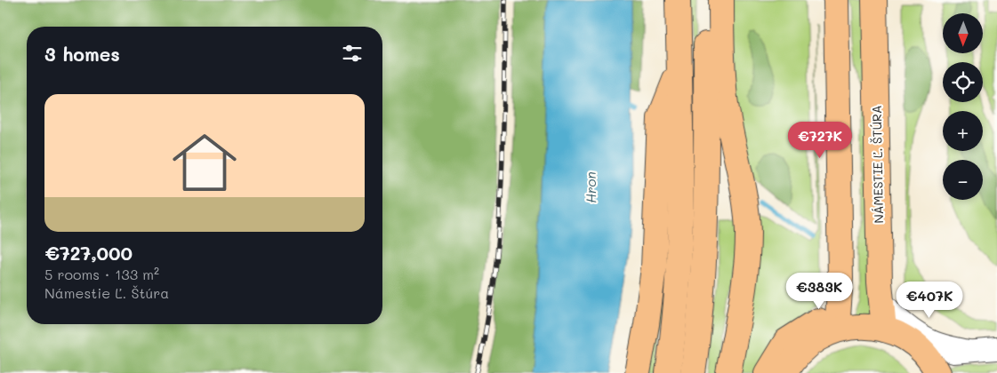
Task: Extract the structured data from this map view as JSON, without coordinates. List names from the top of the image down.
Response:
{
  "streets": {
    "main road": ["NÁMESTIE Ľ. ŠTÚRA"]
  },
  "water": ["Hron"],
  "north": "bottom",
  "page": {
    "map_buttons": ["+", "−"],
    "heading": "3 homes",
    "list": [
      {
        "name": "€727,000",
        "note": "5 rooms · 133 m² · Námestie Ľ. Štúra"
      }
    ],
    "price": ["€727K", "€383K", "€407K"]
  }
}
